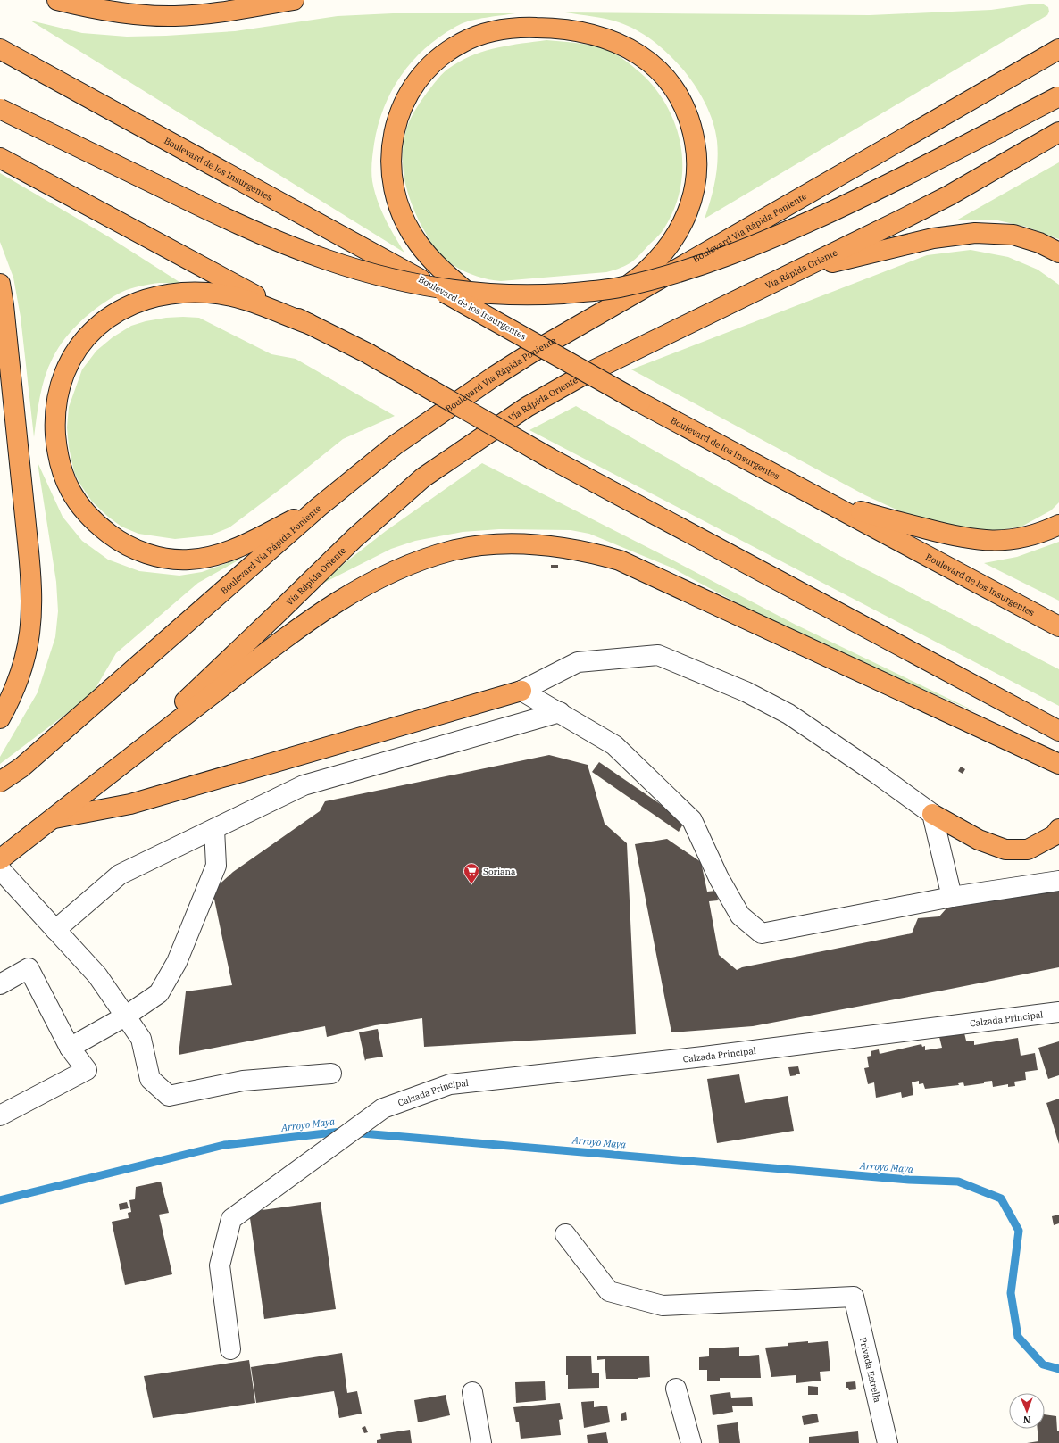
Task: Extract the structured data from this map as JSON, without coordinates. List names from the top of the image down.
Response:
{
  "streets": {
    "highway": ["Boulevard de los Insurgentes", "Boulevard Vía Rápida Poniente", "Vía Rápida Oriente"],
    "street": ["Calzada Principal", "Privada Estrella"]
  },
  "water": ["Arroyo Maya"],
  "places": {
    "supermarket": ["Soriana"]
  },
  "north": "bottom"
}
